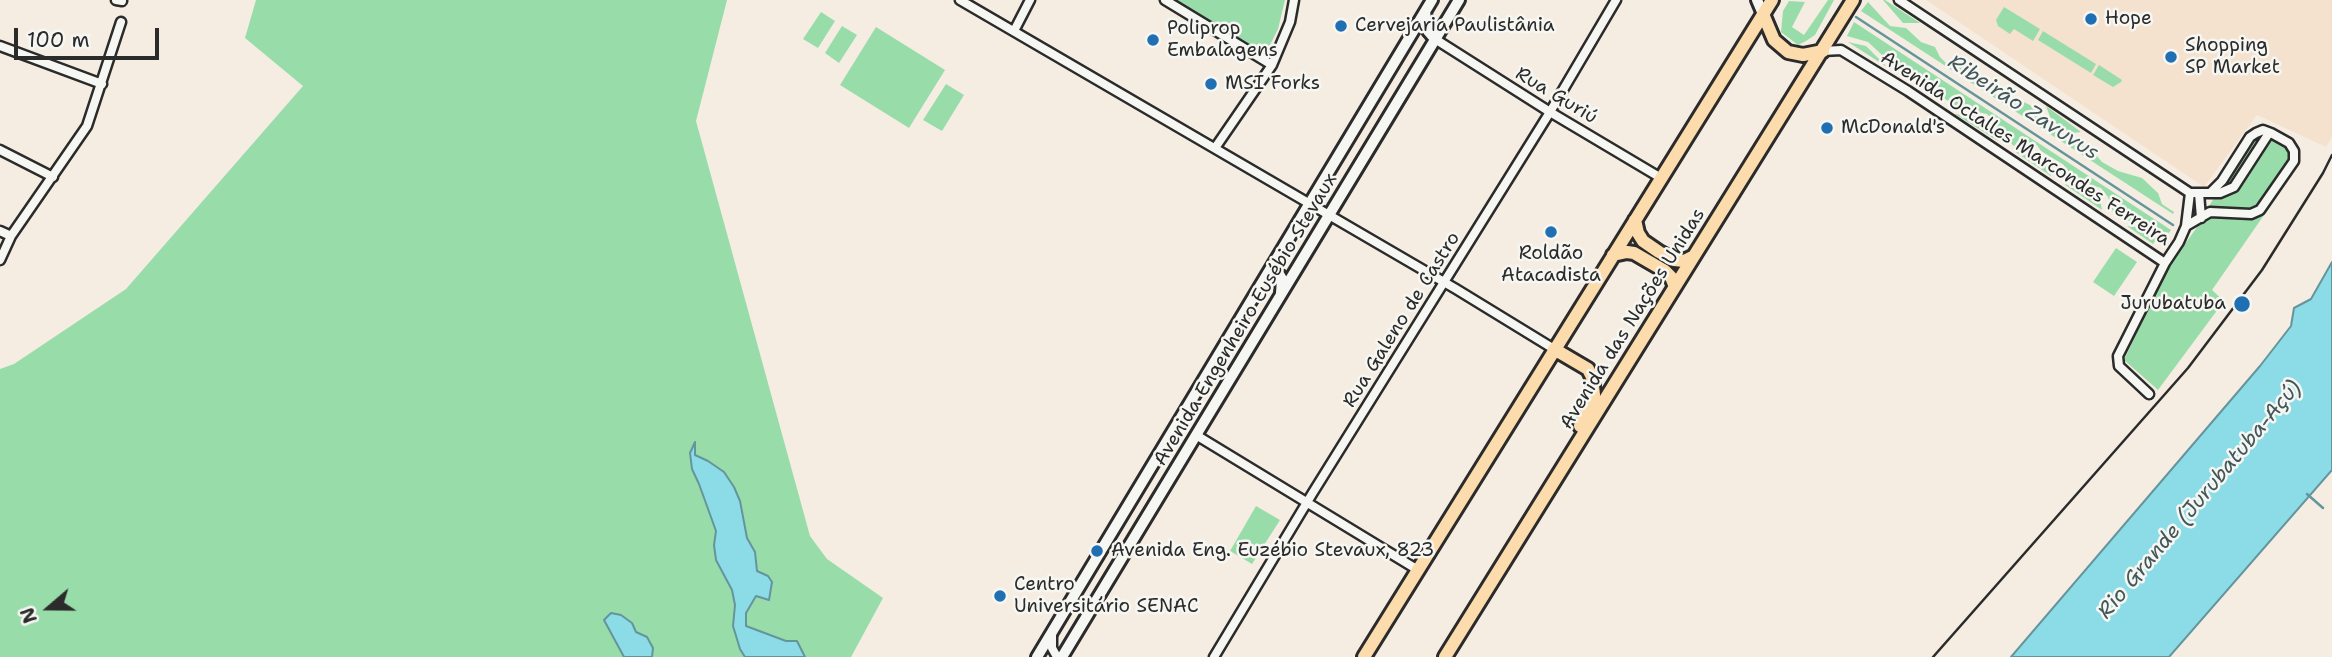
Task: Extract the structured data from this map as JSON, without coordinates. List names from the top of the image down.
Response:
{
  "streets": {
    "highway": ["Avenida das Nações Unidas"],
    "main road": ["Avenida Engenheiro Eusébio Stevaux"],
    "street": ["Rua Guriú", "Avenida Octalles Marcondes Ferreira", "Rua Galeno de Castro"]
  },
  "crossings": [
    ["Rua Guriú", "Avenida Engenheiro Eusébio Stevaux"],
    ["Rua Guriú", "Rua Galeno de Castro"],
    ["Avenida Octalles Marcondes Ferreira", "Avenida das Nações Unidas"]
  ],
  "water": ["Ribeirão Zavuvus", "Rio Grande (Jurubatuba-Açú)"],
  "places": [
    "Hope",
    "Cervejaria Paulistânia",
    "Poliprop Embalagens",
    "Shopping SP Market",
    "MSI Forks",
    "McDonald's",
    "Roldão Atacadista",
    "Jurubatuba",
    "Avenida Eng. Euzébio Stevaux, 823",
    "Centro Universitário SENAC"
  ],
  "scale_bar": "100 m",
  "north": "left"
}
